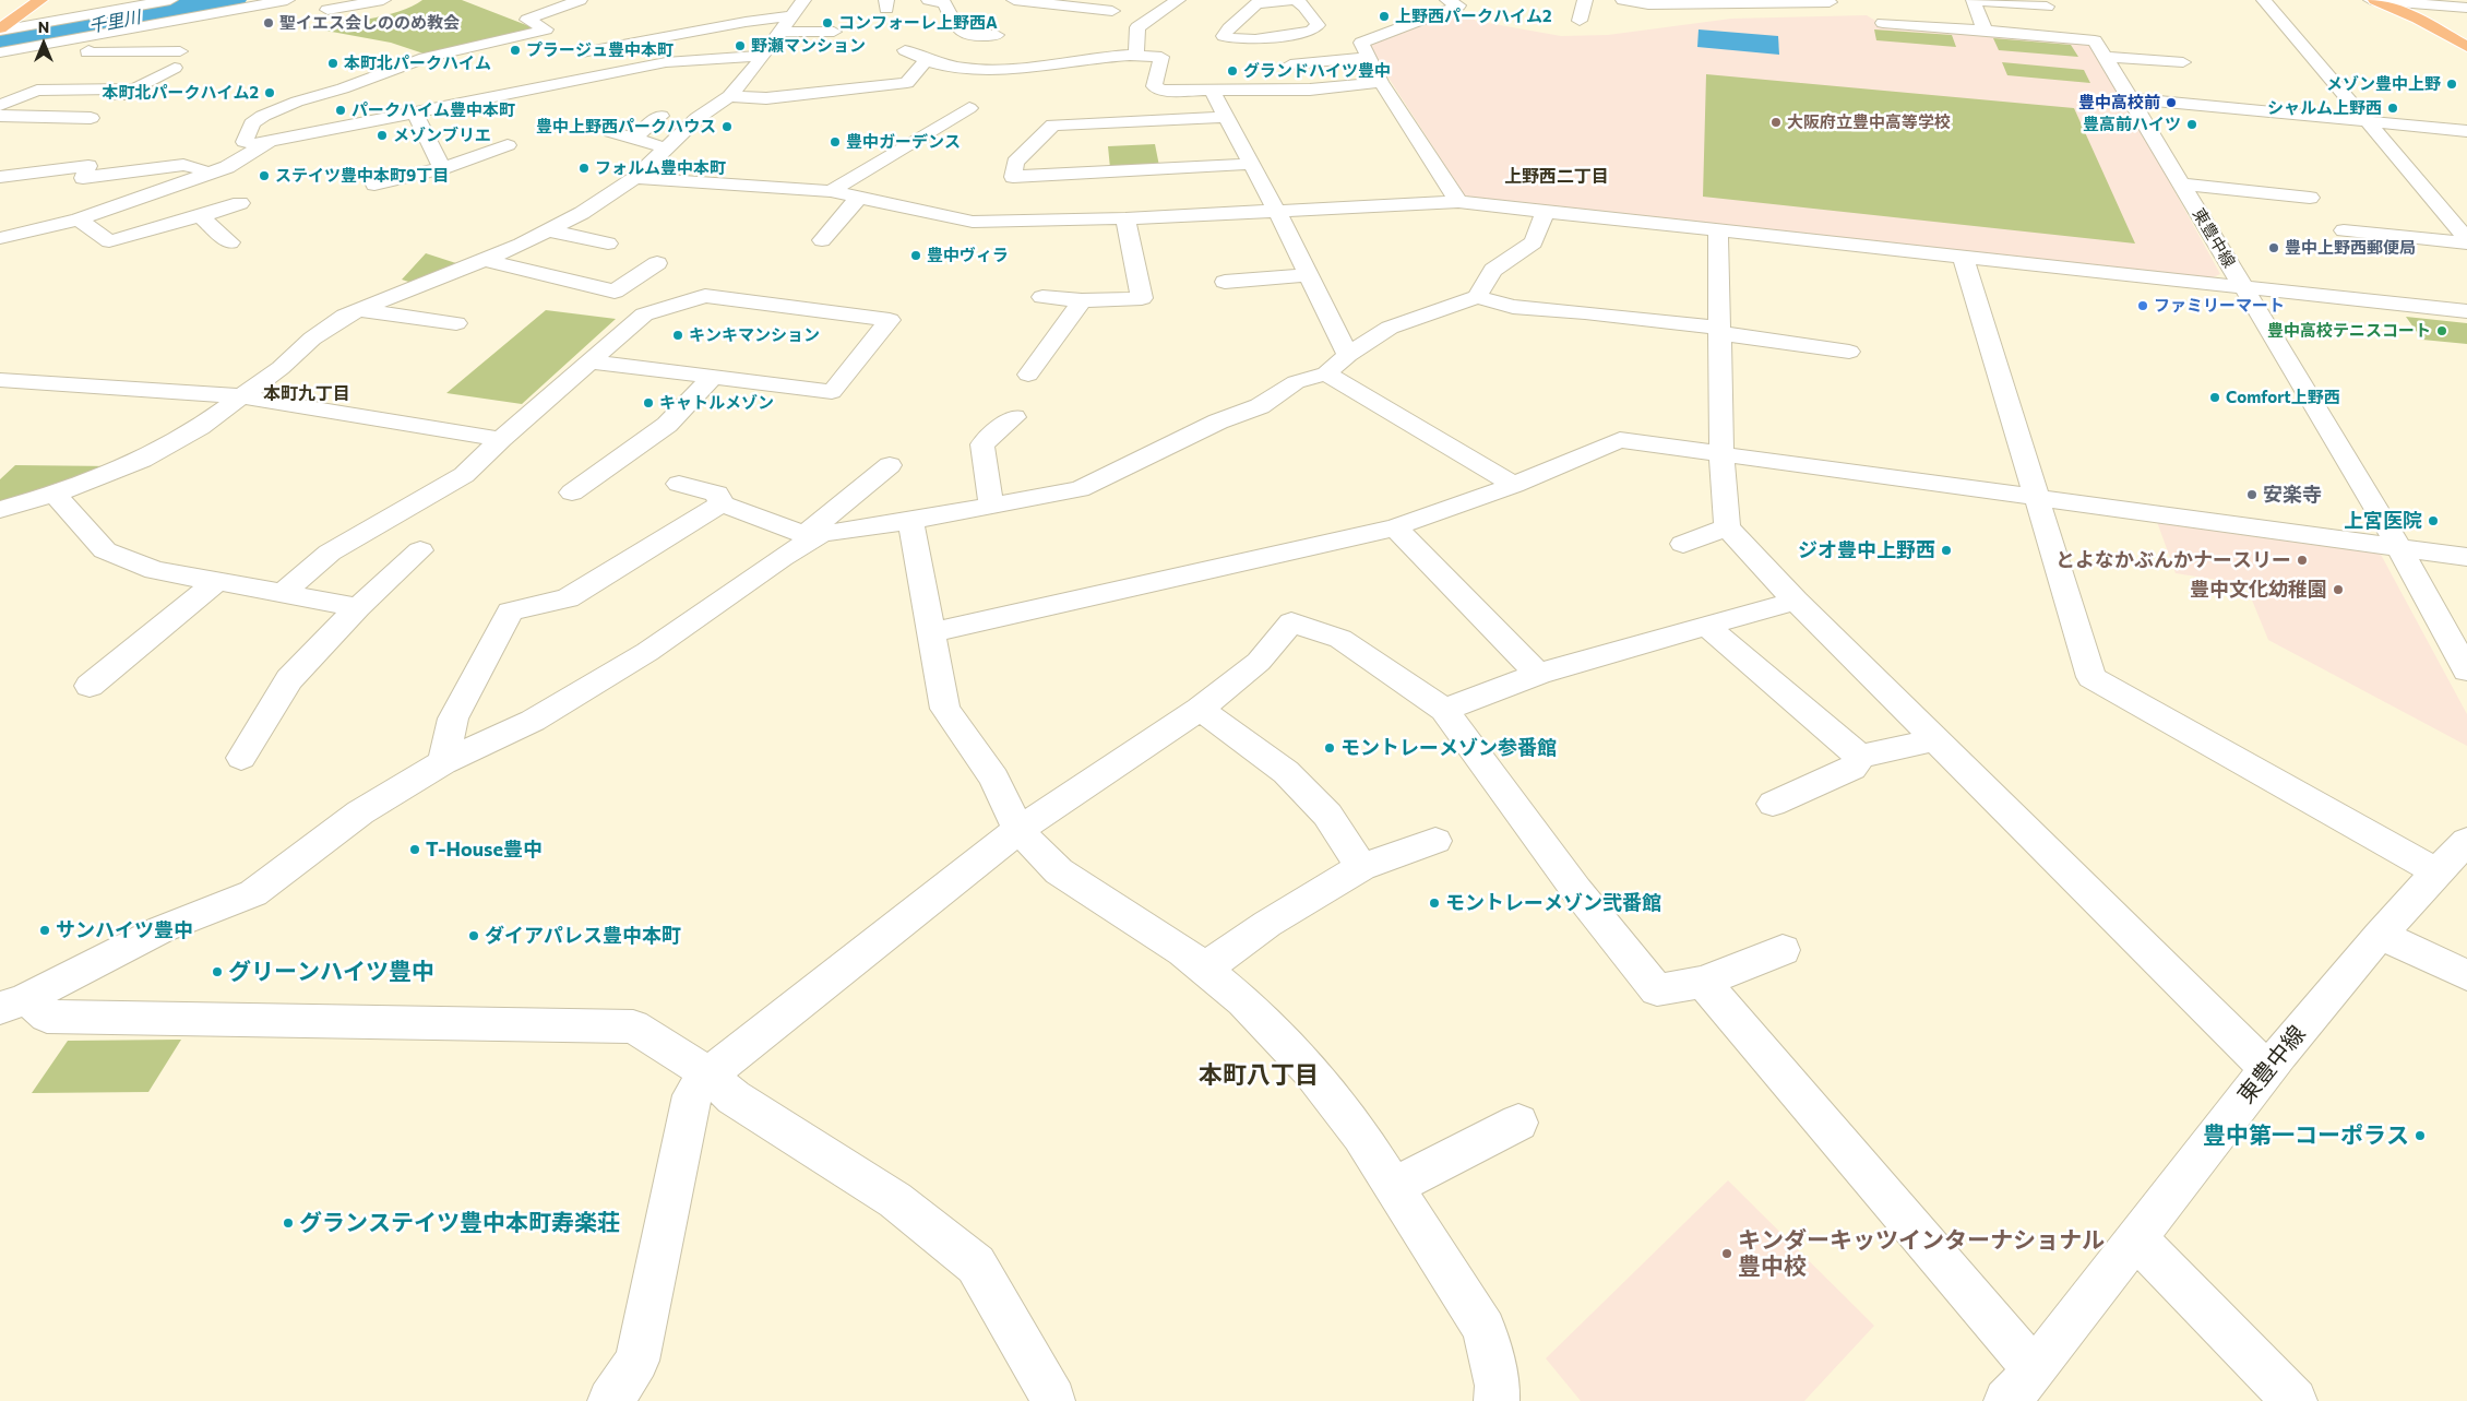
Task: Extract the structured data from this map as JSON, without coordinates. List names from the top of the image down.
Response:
{
  "streets": {
    "street": ["東豊中線"]
  },
  "districts": ["上野西二丁目", "本町九丁目", "本町八丁目"],
  "water": ["千里川"],
  "places": [
    "上野西パークハイム2",
    "聖イエス会しののめ教会",
    "コンフォーレ上野西A",
    "野瀬マンション",
    "プラージュ豊中本町",
    "本町北パークハイム",
    "グランドハイツ豊中",
    "メゾン豊中上野",
    "本町北パークハイム2",
    "豊中高校前",
    "シャルム上野西",
    "パークハイム豊中本町",
    "大阪府立豊中高等学校",
    "豊高前ハイツ",
    "豊中上野西パークハウス",
    "メゾンブリエ",
    "豊中ガーデンス",
    "フォルム豊中本町",
    "ステイツ豊中本町9丁目",
    "豊中上野西郵便局",
    "豊中ヴィラ",
    "ファミリーマート",
    "豊中高校テニスコート",
    "キンキマンション",
    "Comfort上野西",
    "キャトルメゾン",
    "安楽寺",
    "上宮医院",
    "ジオ豊中上野西",
    "とよなかぶんかナースリー",
    "豊中文化幼稚園",
    "モントレーメゾン参番館",
    "T-House豊中",
    "モントレーメゾン弐番館",
    "サンハイツ豊中",
    "ダイアパレス豊中本町",
    "グリーンハイツ豊中",
    "豊中第一コーポラス",
    "グランステイツ豊中本町寿楽荘",
    "キンダーキッツインターナショナル 豊中校"
  ],
  "north": "top"
}
